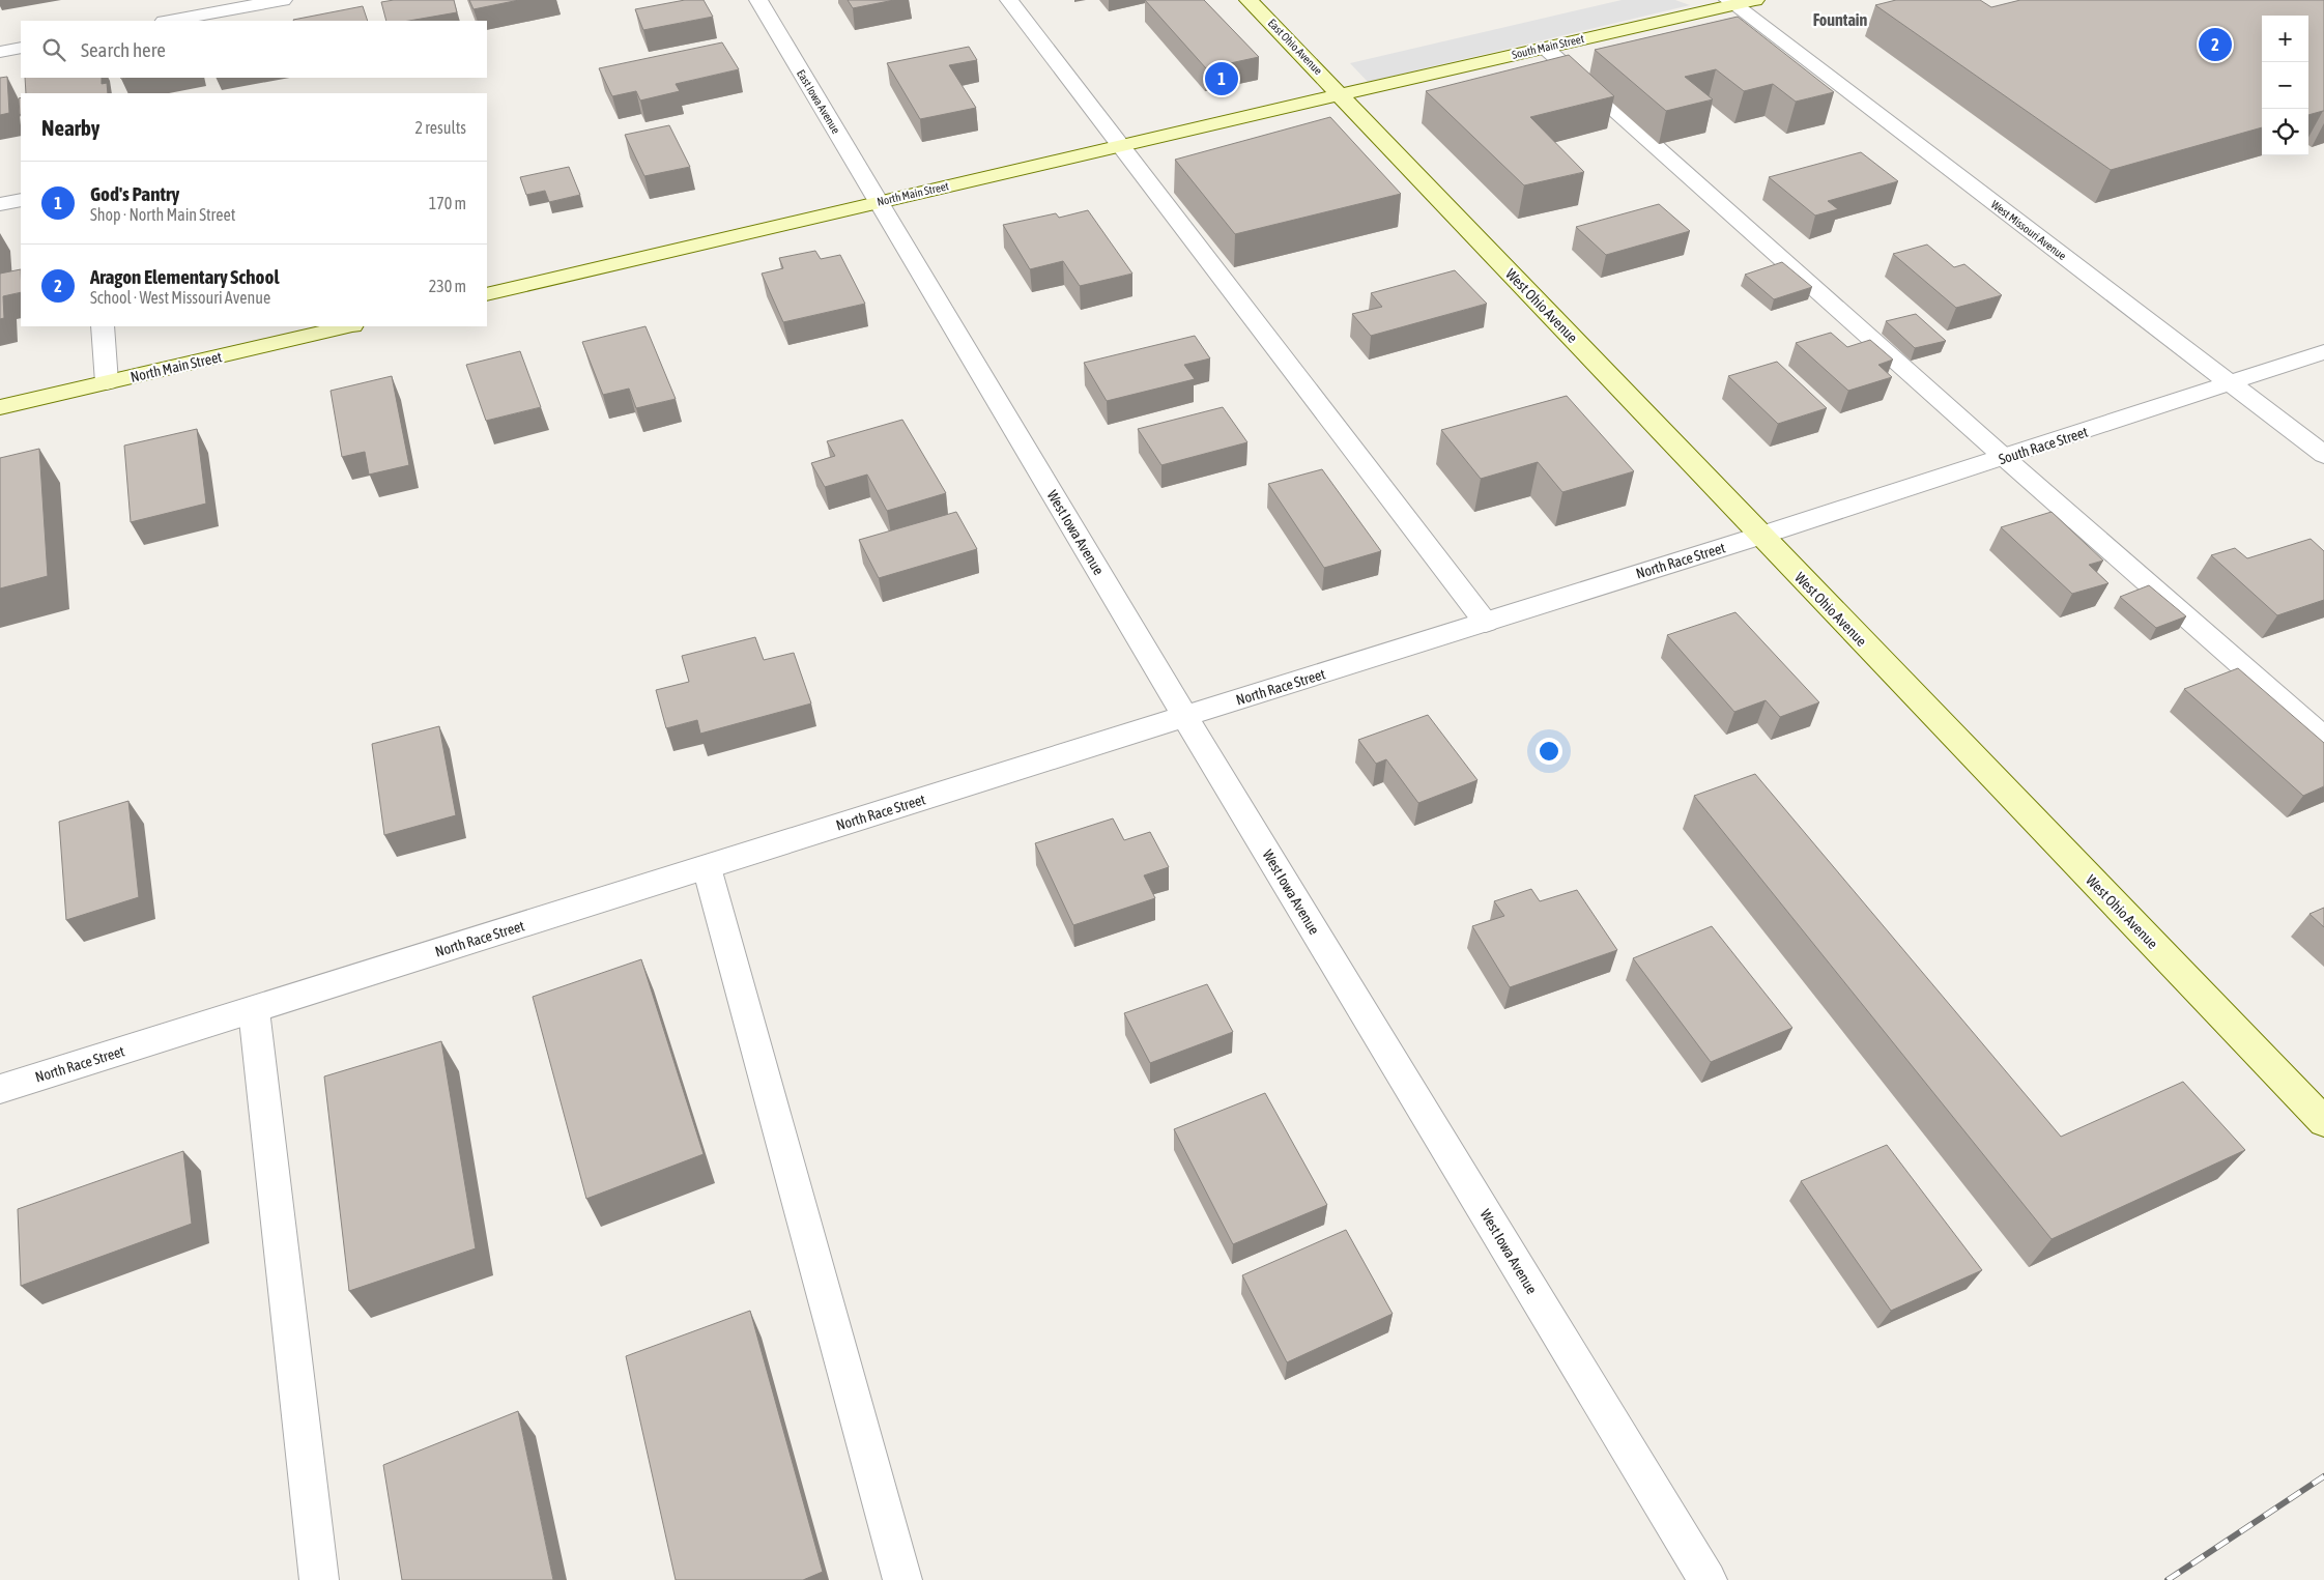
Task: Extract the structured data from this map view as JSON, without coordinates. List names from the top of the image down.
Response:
{
  "streets": {
    "main road": [
      "East Ohio Avenue",
      "South Main Street",
      "North Main Street",
      "West Ohio Avenue"
    ],
    "street": [
      "East Iowa Avenue",
      "West Missouri Avenue",
      "South Race Street",
      "West Iowa Avenue",
      "North Race Street"
    ]
  },
  "crossings": [
    ["East Ohio Avenue", "South Main Street"],
    ["East Ohio Avenue", "North Main Street"],
    ["East Ohio Avenue", "West Ohio Avenue"],
    ["South Main Street", "North Main Street"],
    ["South Main Street", "West Missouri Avenue"],
    ["South Main Street", "West Ohio Avenue"],
    ["East Iowa Avenue", "North Main Street"],
    ["East Iowa Avenue", "West Iowa Avenue"],
    ["North Main Street", "West Ohio Avenue"],
    ["North Main Street", "West Iowa Avenue"],
    ["West Missouri Avenue", "South Race Street"],
    ["West Ohio Avenue", "South Race Street"],
    ["West Ohio Avenue", "North Race Street"],
    ["South Race Street", "North Race Street"],
    ["West Iowa Avenue", "North Race Street"]
  ],
  "districts": ["Fountain"],
  "page": {
    "map_buttons": ["+", "−"],
    "search": "Search here",
    "pins": ["2", "1"],
    "heading": ["Nearby", "2 results"],
    "list": [
      {
        "mark": "1",
        "name": "God's Pantry",
        "note": "Shop · North Main Street",
        "value": "170 m"
      },
      {
        "mark": "2",
        "name": "Aragon Elementary School",
        "note": "School · West Missouri Avenue",
        "value": "230 m"
      }
    ]
  }
}
